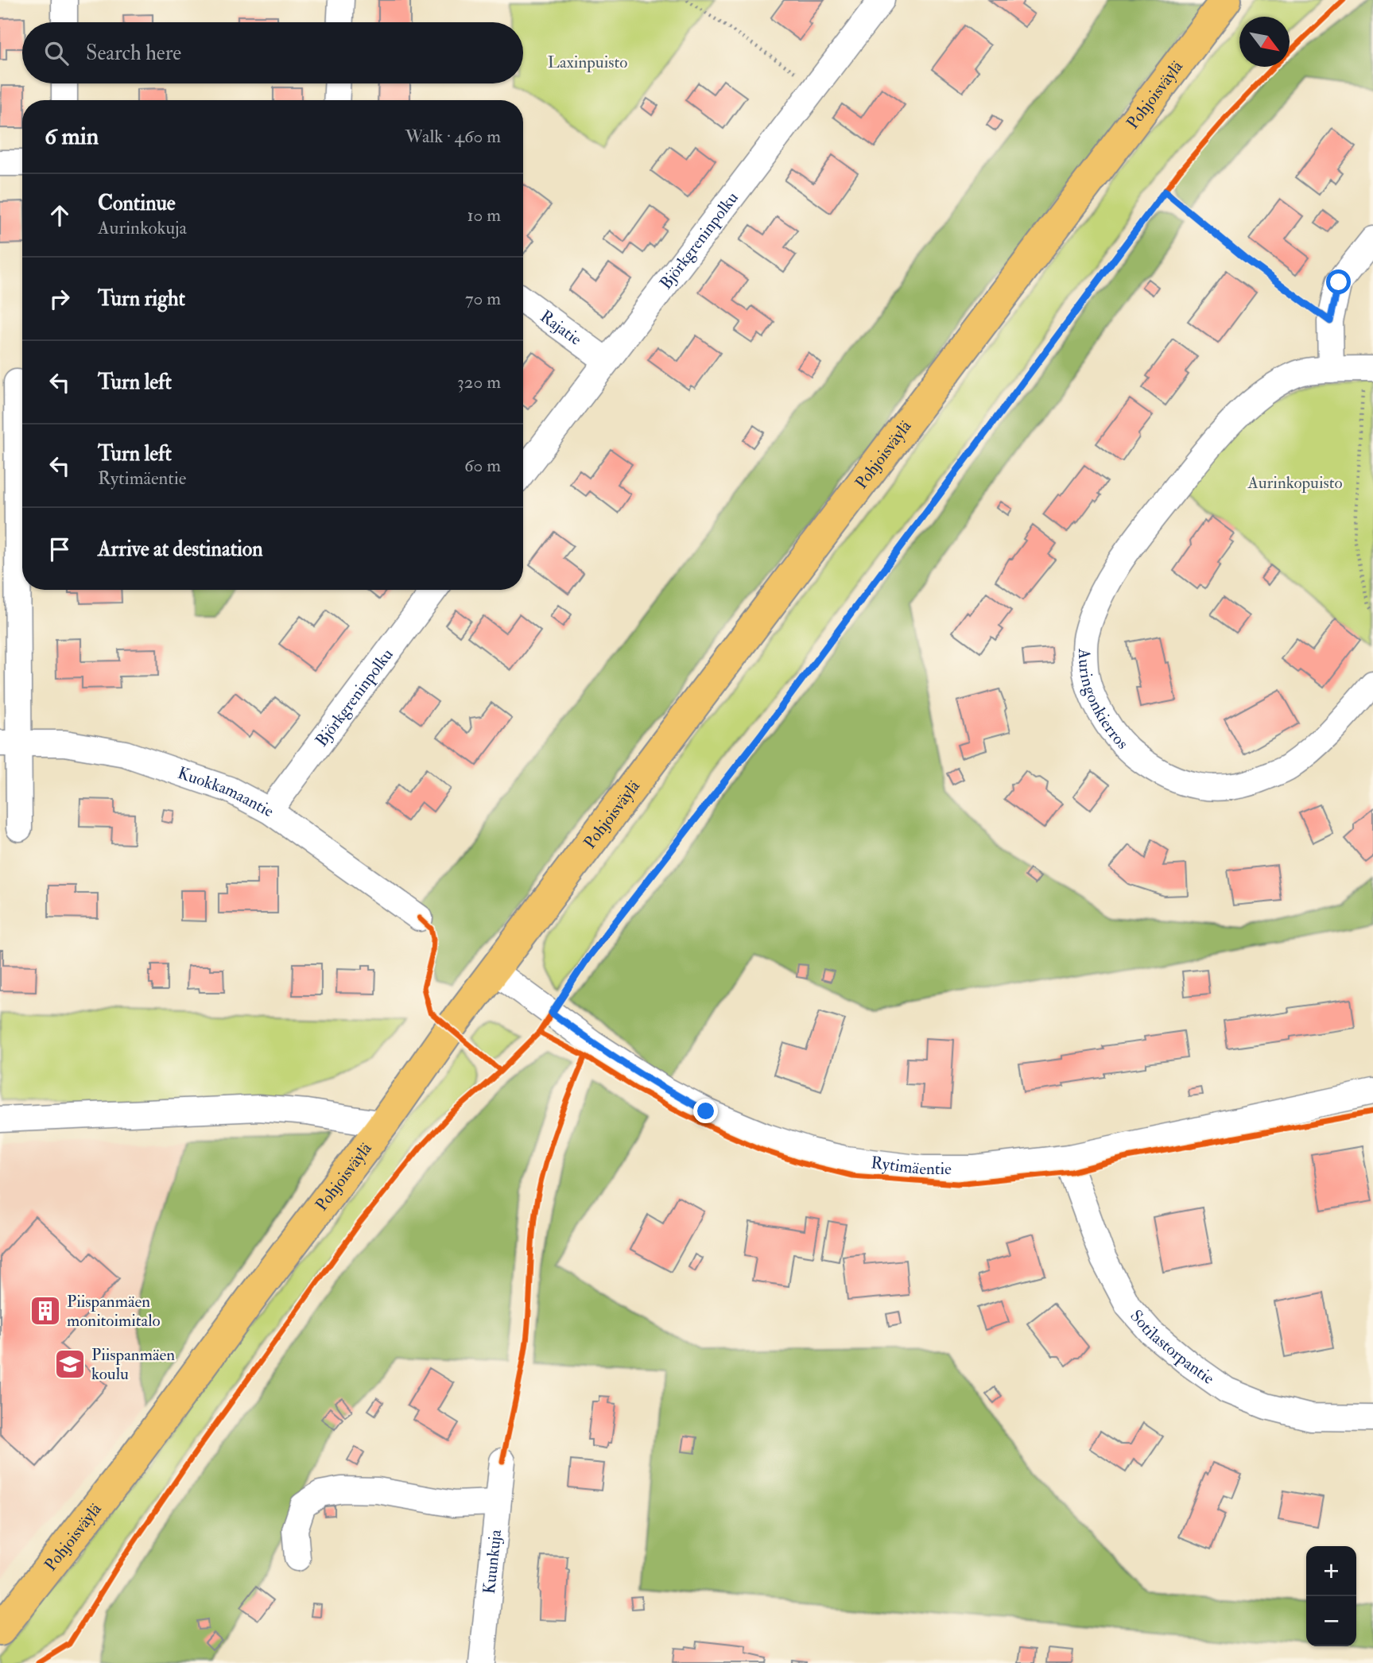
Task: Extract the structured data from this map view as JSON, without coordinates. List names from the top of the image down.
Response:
{
  "streets": {
    "main road": ["Pohjoisväylä"],
    "street": [
      "Björkgreninpolku",
      "Rajatie",
      "Auringonkierros",
      "Kuokkamaantie",
      "Rytimäentie",
      "Sotilastorpantie",
      "Kuunkuja"
    ]
  },
  "crossings": [
    ["Pohjoisväylä", "Rytimäentie"],
    ["Björkgreninpolku", "Rajatie"],
    ["Björkgreninpolku", "Kuokkamaantie"],
    ["Rytimäentie", "Sotilastorpantie"]
  ],
  "parks": ["Laxinpuisto", "Aurinkopuisto"],
  "places": {
    "building": ["Piispanmäen monitoimitalo"],
    "school or university": ["Piispanmäen koulu"]
  },
  "north": "bottom right",
  "page": {
    "search": "Search here",
    "heading": ["6 min", "Walk · 460 m"],
    "list": [
      ["Continue", "Aurinkokuja", "10 m"],
      ["Turn right", "70 m"],
      ["Turn left", "320 m"],
      ["Turn left", "Rytimäentie", "60 m"],
      "Arrive at destination"
    ],
    "map_buttons": ["+", "−"]
  }
}
